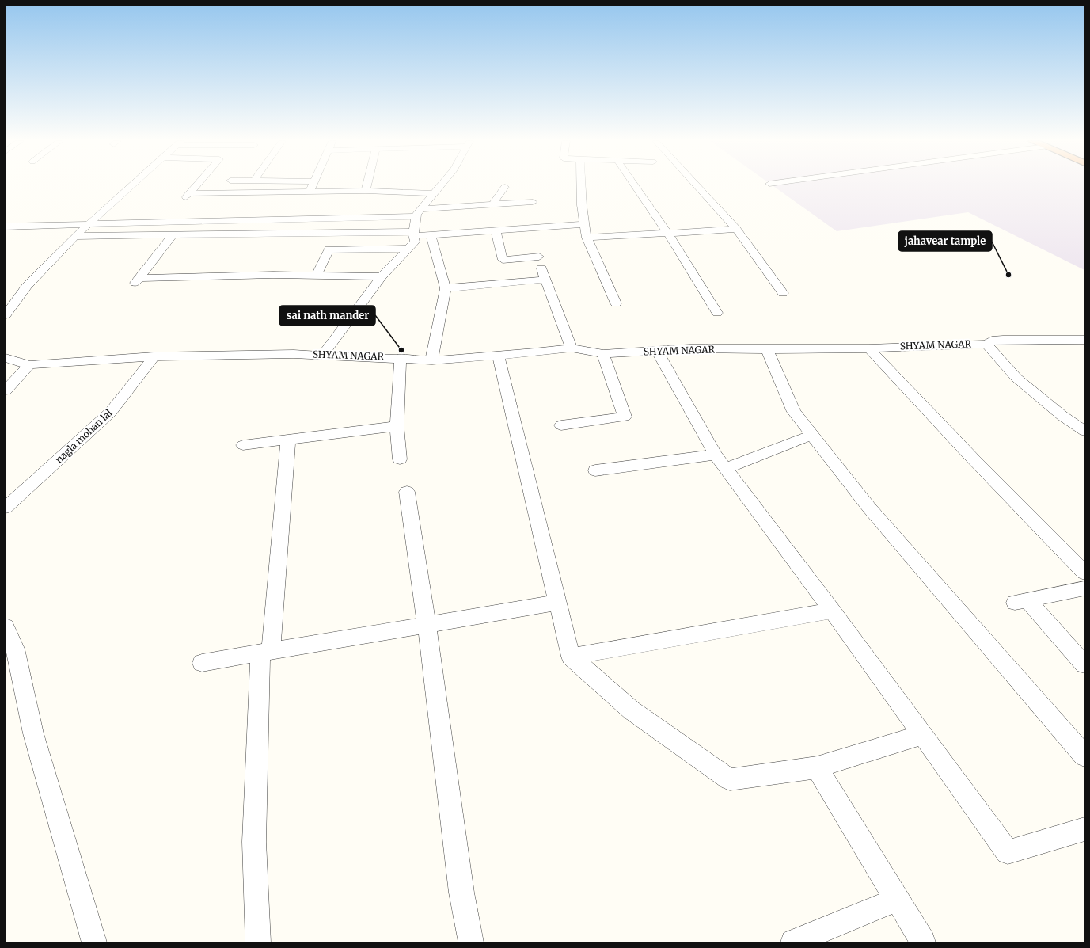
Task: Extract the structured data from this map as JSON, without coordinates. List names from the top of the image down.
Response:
{
  "streets": {
    "street": ["SHYAM NAGAR", "nagla mohan lal"]
  },
  "crossings": [
    ["SHYAM NAGAR", "nagla mohan lal"]
  ],
  "places": ["jahavear tample", "sai nath mander"]
}
